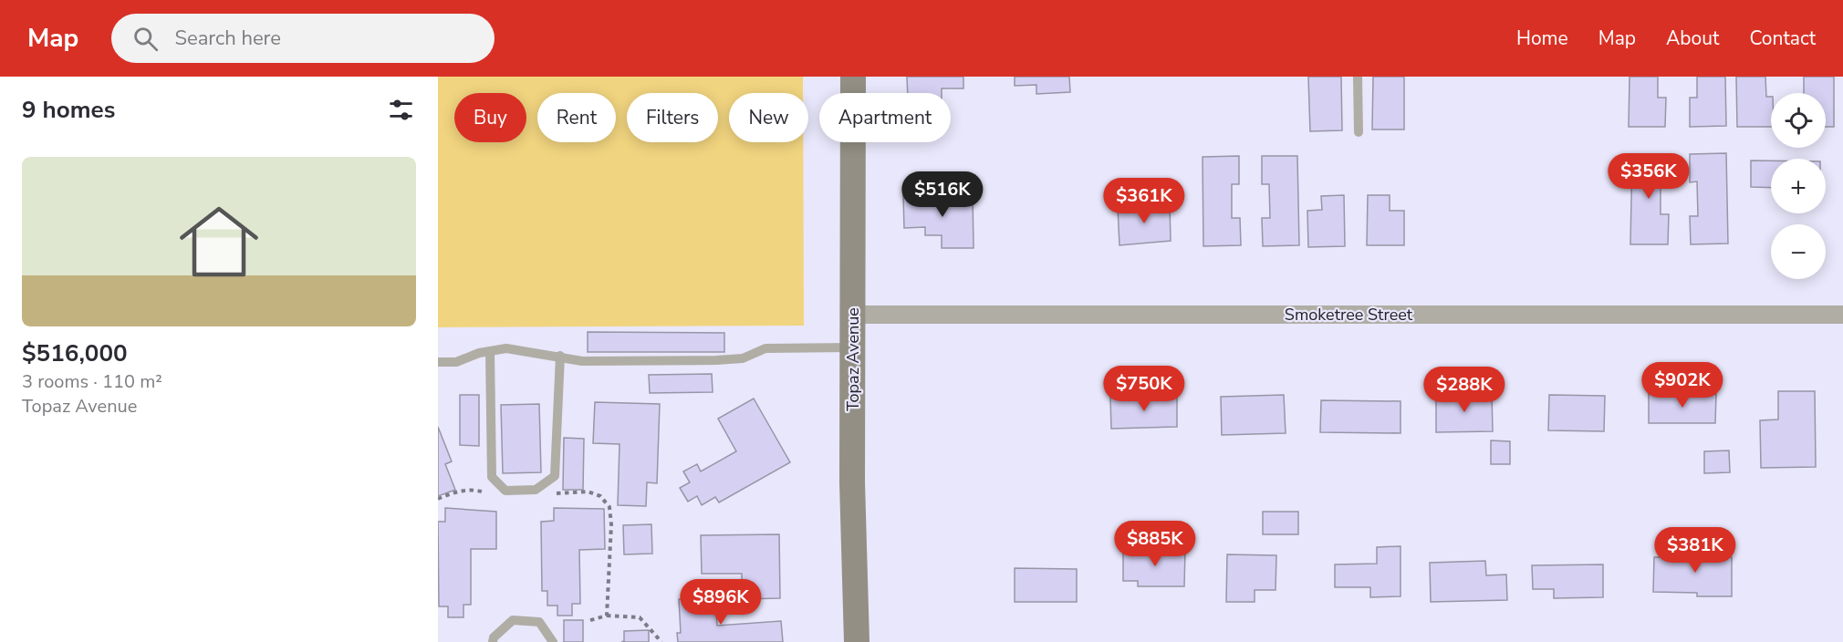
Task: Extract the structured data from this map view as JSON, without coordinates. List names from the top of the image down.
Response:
{
  "streets": {
    "street": ["Smoketree Street", "Topaz Avenue"]
  },
  "crossings": [
    ["Smoketree Street", "Topaz Avenue"]
  ],
  "page": {
    "header": "Map",
    "search": "Search here",
    "nav": [
      "Home",
      "Map",
      "About",
      "Contact"
    ],
    "heading": "9 homes",
    "map_buttons": ["+", "−"],
    "chip": [
      "Buy",
      "Rent",
      "Filters",
      "New",
      "Apartment"
    ],
    "list": [
      {
        "name": "$516,000",
        "note": "3 rooms · 110 m² · Topaz Avenue"
      }
    ],
    "price": [
      "$356K",
      "$516K",
      "$361K",
      "$902K",
      "$750K",
      "$288K",
      "$885K",
      "$381K",
      "$896K"
    ]
  }
}
